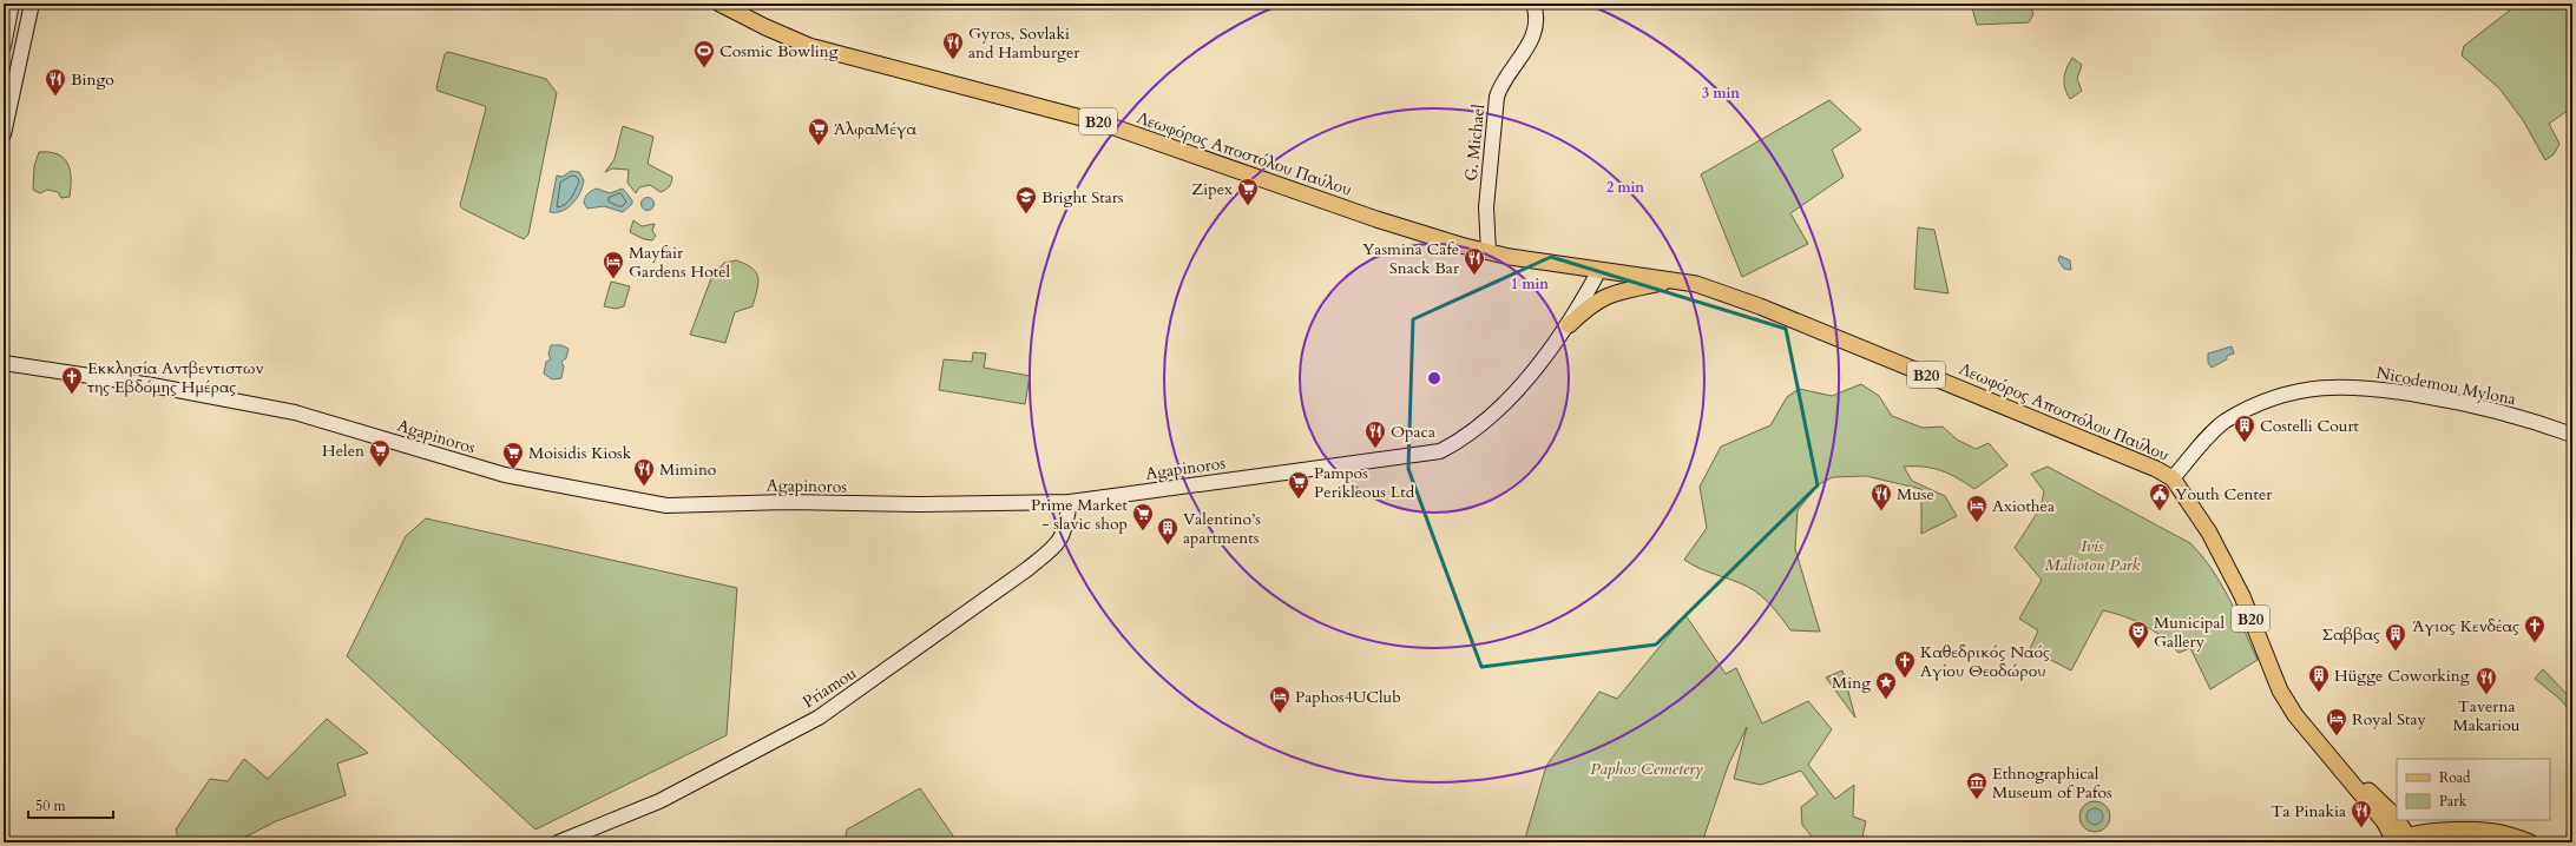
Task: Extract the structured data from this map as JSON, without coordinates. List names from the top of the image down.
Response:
{
  "streets": {
    "main road": [
      "B20",
      "G. Michael",
      "Λεωφόρος Αποστόλου Παύλου",
      "Nicodemou Mylona",
      "Agapinoros",
      "Priamou"
    ]
  },
  "crossings": [
    ["B20", "Λεωφόρος Αποστόλου Παύλου"],
    ["B20", "Nicodemou Mylona"],
    ["B20", "Agapinoros"],
    ["G. Michael", "Λεωφόρος Αποστόλου Παύλου"],
    ["Λεωφόρος Αποστόλου Παύλου", "Nicodemou Mylona"],
    ["Λεωφόρος Αποστόλου Παύλου", "Agapinoros"],
    ["Agapinoros", "Priamou"]
  ],
  "parks": ["Ivis Maliotou Park", "Paphos Cemetery"],
  "places": {
    "restaurant": [
      "Gyros, Sovlaki and Hamburger",
      "Bingo",
      "Yasmina Cafe Snack Bar",
      "Opaca",
      "Mimino",
      "Muse",
      "Taverna Makariou",
      "Ta Pinakia"
    ],
    "sports": ["Cosmic Bowling"],
    "supermarket": [
      "ΆλφαΜέγα",
      "Zipex",
      "Helen",
      "Moisidis Kiosk",
      "Pampos Perikleous Ltd",
      "Prime Market - slavic shop"
    ],
    "school or university": ["Bright Stars"],
    "hotel": [
      "Mayfair Gardens Hotel",
      "Axiothea",
      "Paphos4UClub",
      "Royal Stay"
    ],
    "church": ["Εκκλησία Αντβεντιστων της Εβδόμης Ημέρας", "Άγιος Κενδέας", "Καθεδρικός Ναός Αγίου Θεοδώρου"],
    "building": [
      "Costelli Court",
      "Valentino’s apartments",
      "Σαββας",
      "Hügge Coworking"
    ],
    "public building": ["Youth Center"],
    "theatre": ["Municipal Gallery"],
    "place": ["Ming"],
    "museum": ["Ethnographical Museum of Pafos"]
  },
  "legend": ["Road", "Park"],
  "scale_bar": "50 m",
  "rings": ["3 min", "2 min", "1 min"]
}
